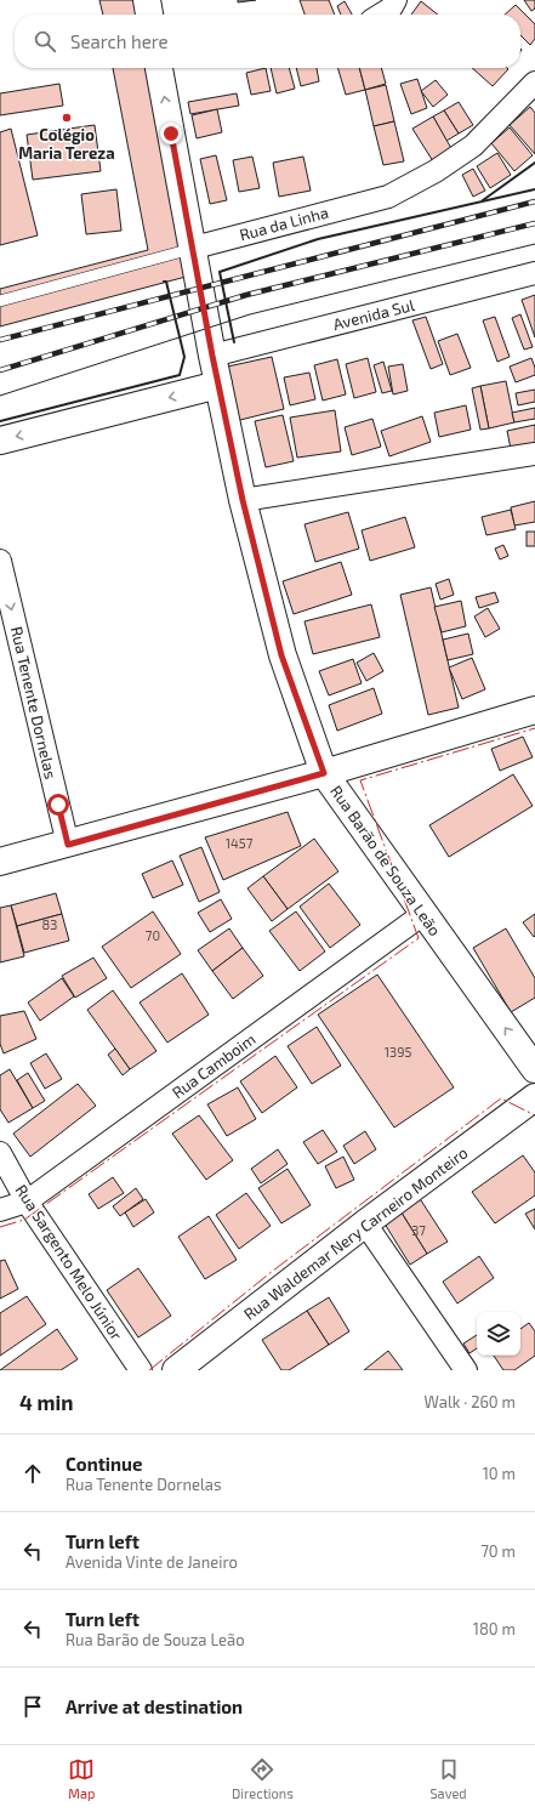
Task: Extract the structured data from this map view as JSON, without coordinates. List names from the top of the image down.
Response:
{
  "streets": {
    "street": [
      "Rua da Linha",
      "Avenida Sul",
      "Rua Tenente Dornelas",
      "Rua Barão de Souza Leão",
      "Rua Camboim",
      "Rua Waldemar Nery Carneiro Monteiro",
      "Rua Sargento Melo Júnior"
    ]
  },
  "crossings": [
    ["Rua da Linha", "Rua Barão de Souza Leão"],
    ["Avenida Sul", "Rua Barão de Souza Leão"],
    ["Rua Barão de Souza Leão", "Rua Camboim"],
    ["Rua Camboim", "Rua Sargento Melo Júnior"]
  ],
  "one_way": ["Rua Tenente Dornelas"],
  "places": ["Colégio Maria Tereza"],
  "house_numbers": [
    "1457",
    "83",
    "70",
    "1395",
    "37"
  ],
  "page": {
    "search": "Search here",
    "heading": ["4 min", "Walk · 260 m"],
    "list": [
      ["Continue", "Rua Tenente Dornelas", "10 m"],
      ["Turn left", "Avenida Vinte de Janeiro", "70 m"],
      ["Turn left", "Rua Barão de Souza Leão", "180 m"],
      "Arrive at destination"
    ],
    "nav": ["Map", "Directions", "Saved"]
  }
}
